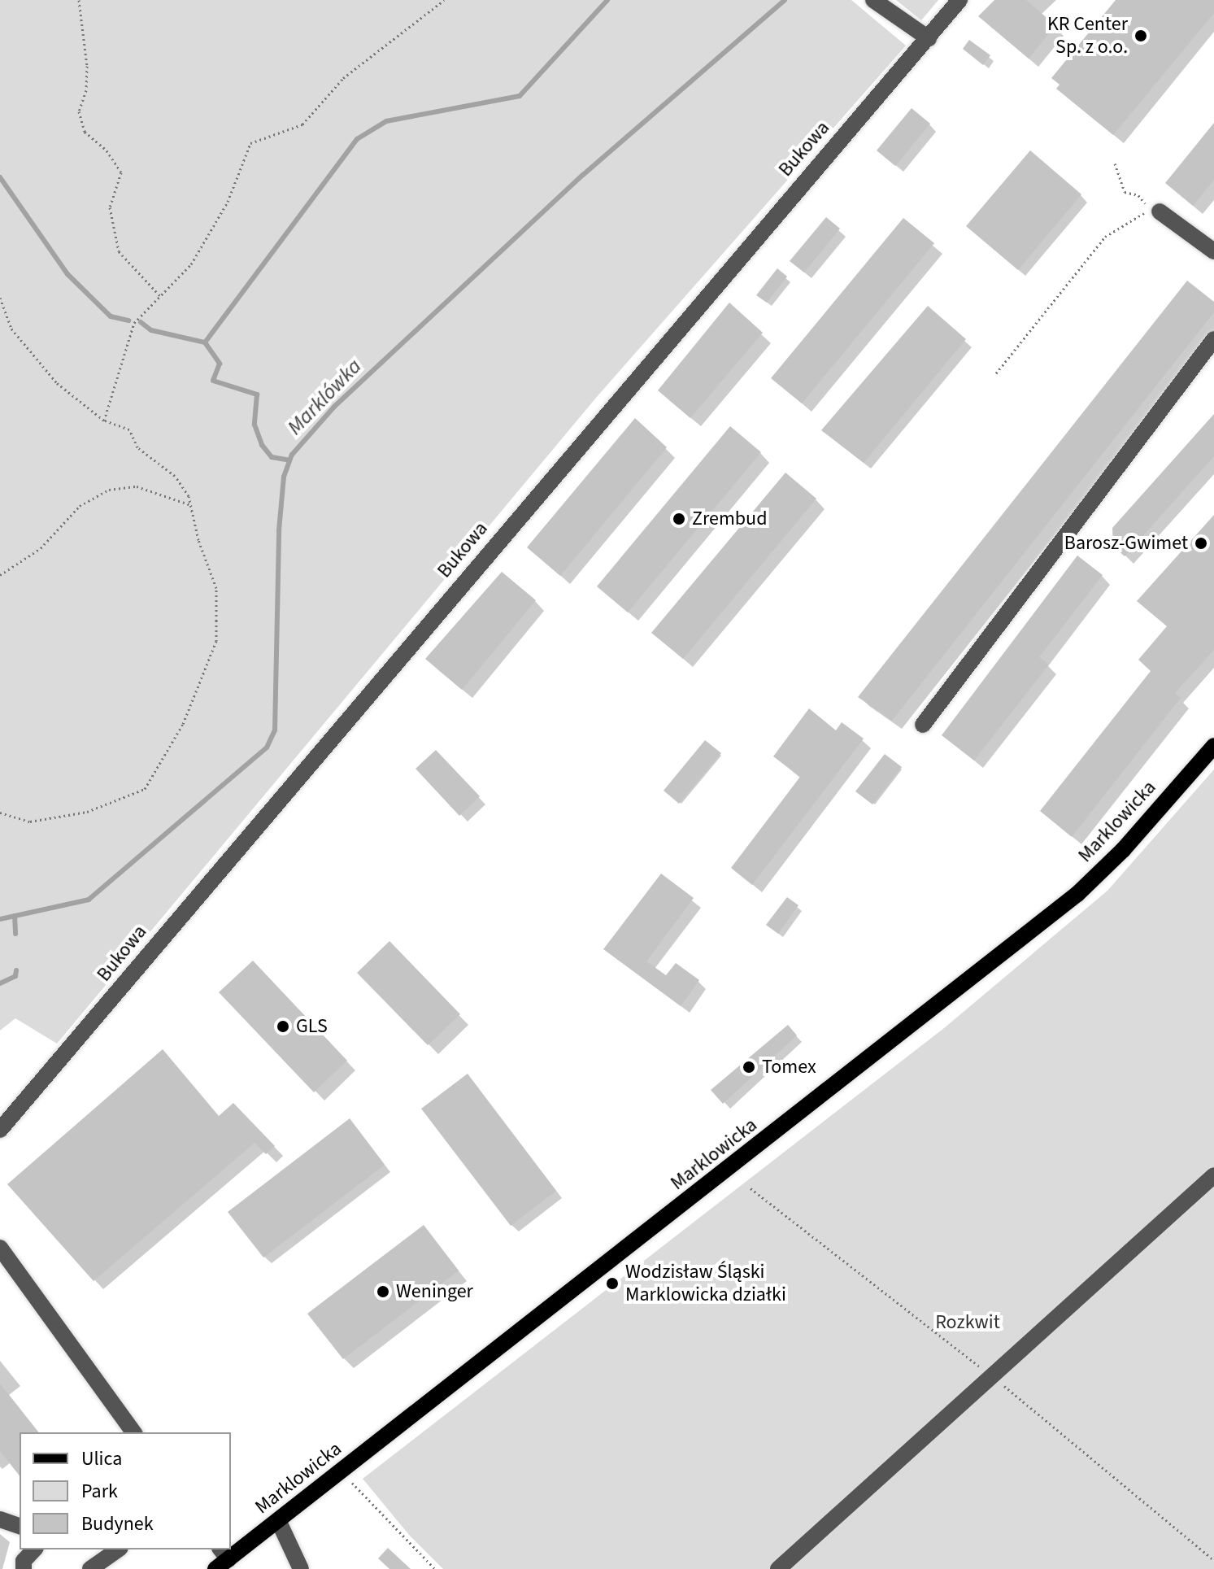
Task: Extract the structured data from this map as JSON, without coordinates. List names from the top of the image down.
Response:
{
  "streets": {
    "main road": ["Marklowicka"],
    "lane": ["Bukowa"]
  },
  "water": ["Marklówka"],
  "parks": ["Rozkwit"],
  "places": [
    "KR Center Sp. z o.o.",
    "Zrembud",
    "Barosz-Gwimet",
    "GLS",
    "Tomex",
    "Wodzisław Śląski Marklowicka działki",
    "Weninger"
  ],
  "legend": ["Ulica", "Park", "Budynek"]
}
